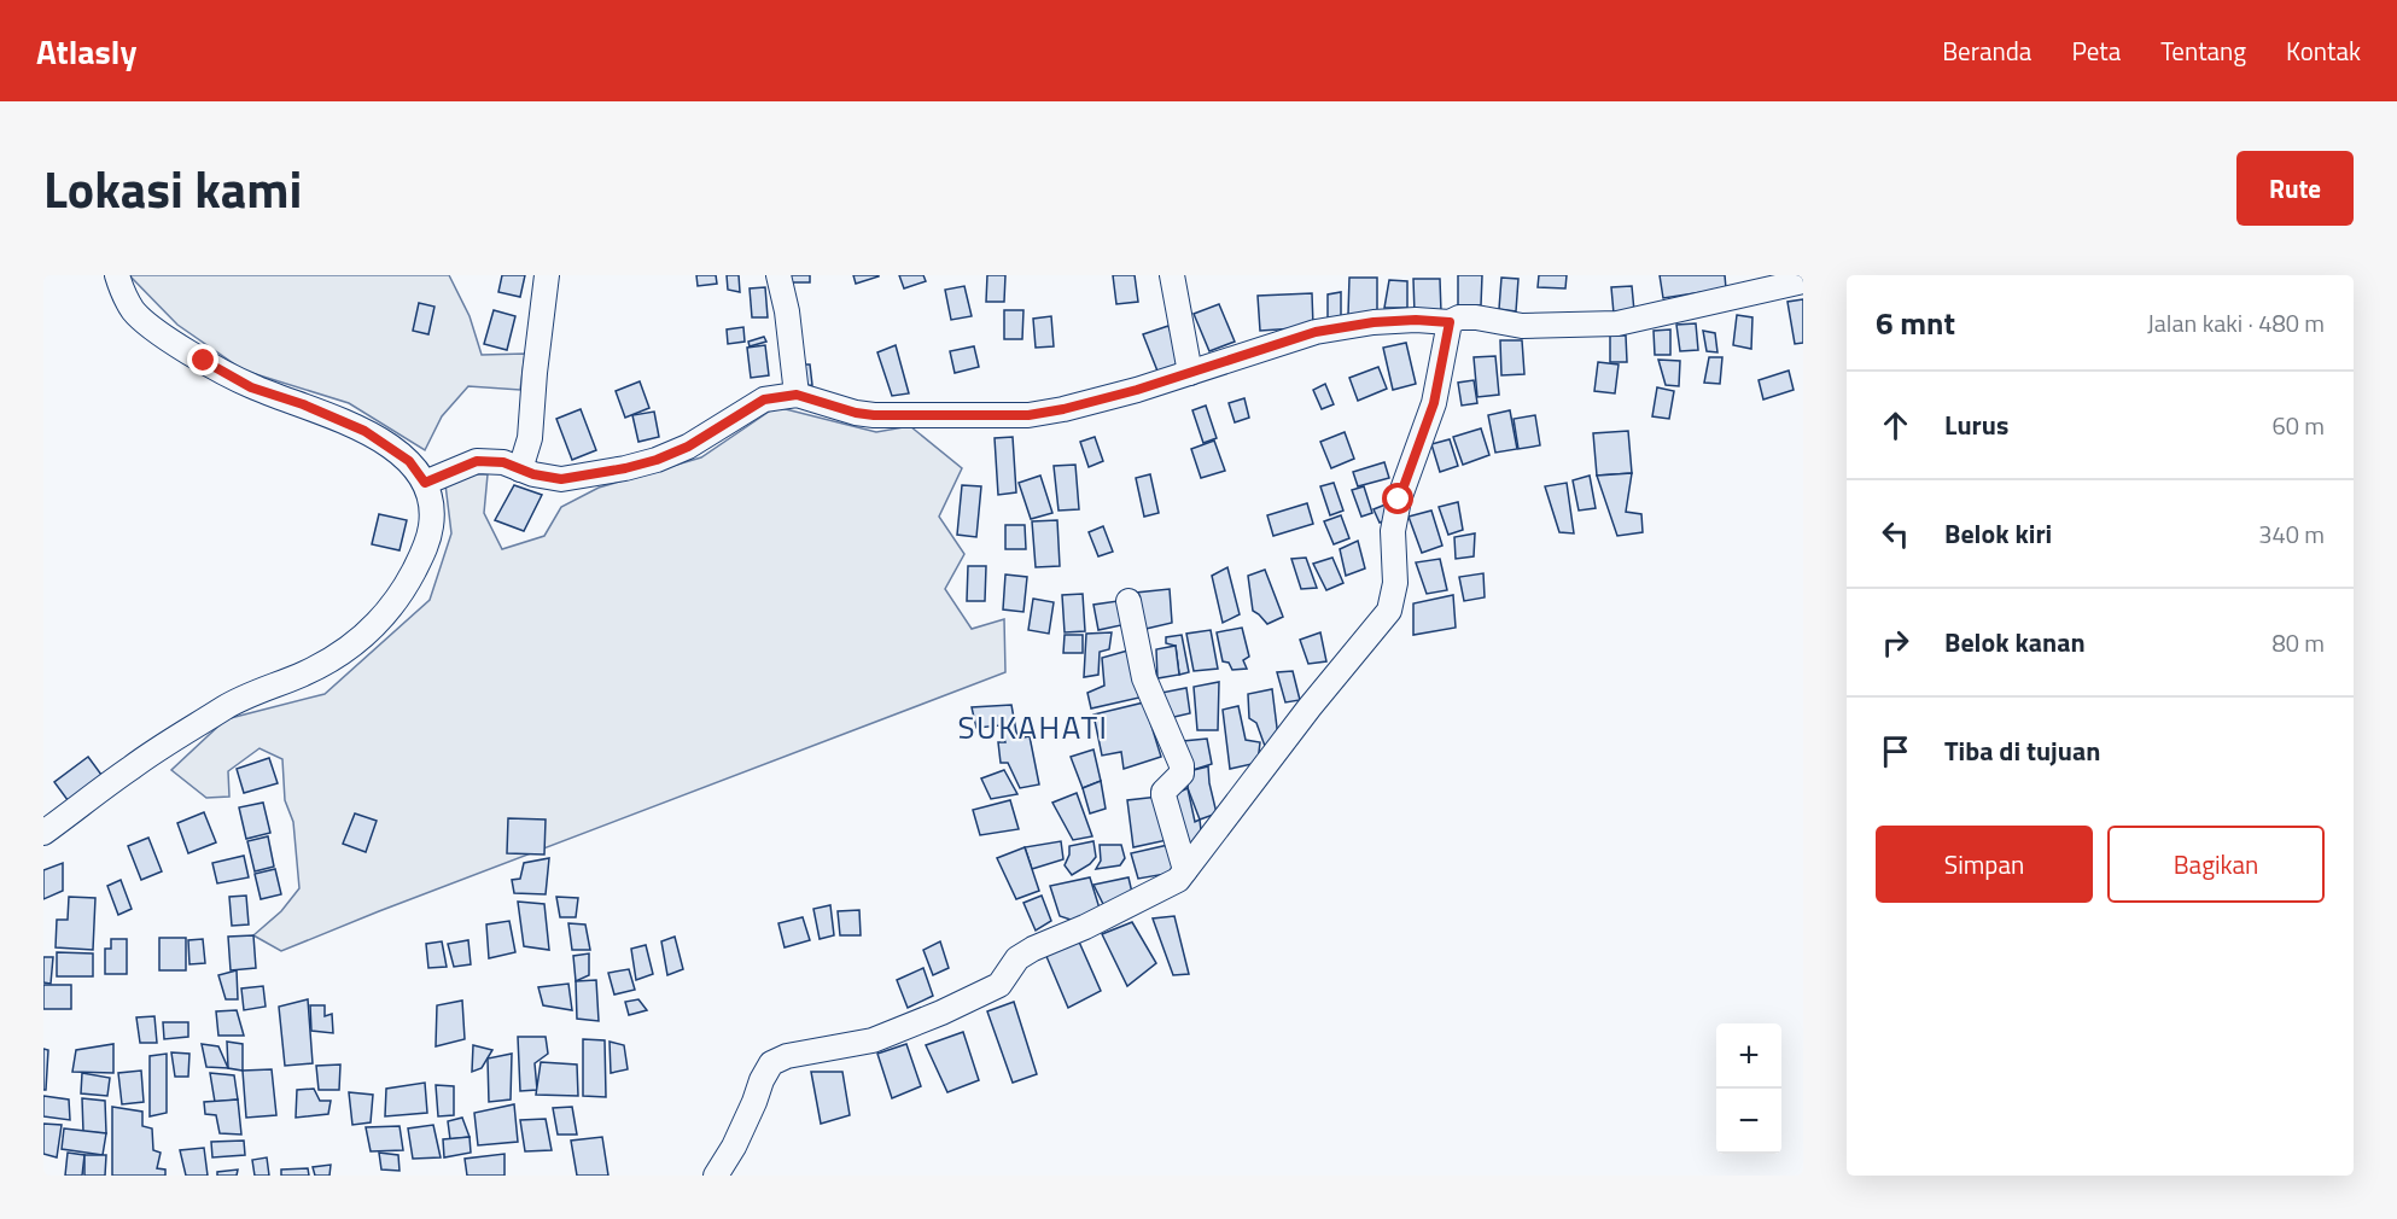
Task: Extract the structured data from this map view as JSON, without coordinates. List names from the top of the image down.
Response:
{
  "districts": ["SUKAHATI"],
  "page": {
    "header": "Atlasly",
    "nav": [
      "Beranda",
      "Peta",
      "Tentang",
      "Kontak"
    ],
    "title": "Lokasi kami",
    "buttons": [
      "Rute",
      ["Simpan", "Bagikan"]
    ],
    "heading": ["6 mnt", "Jalan kaki · 480 m"],
    "list": [
      ["Lurus", "60 m"],
      ["Belok kiri", "340 m"],
      ["Belok kanan", "80 m"],
      "Tiba di tujuan"
    ],
    "map_buttons": ["+", "−"]
  }
}
